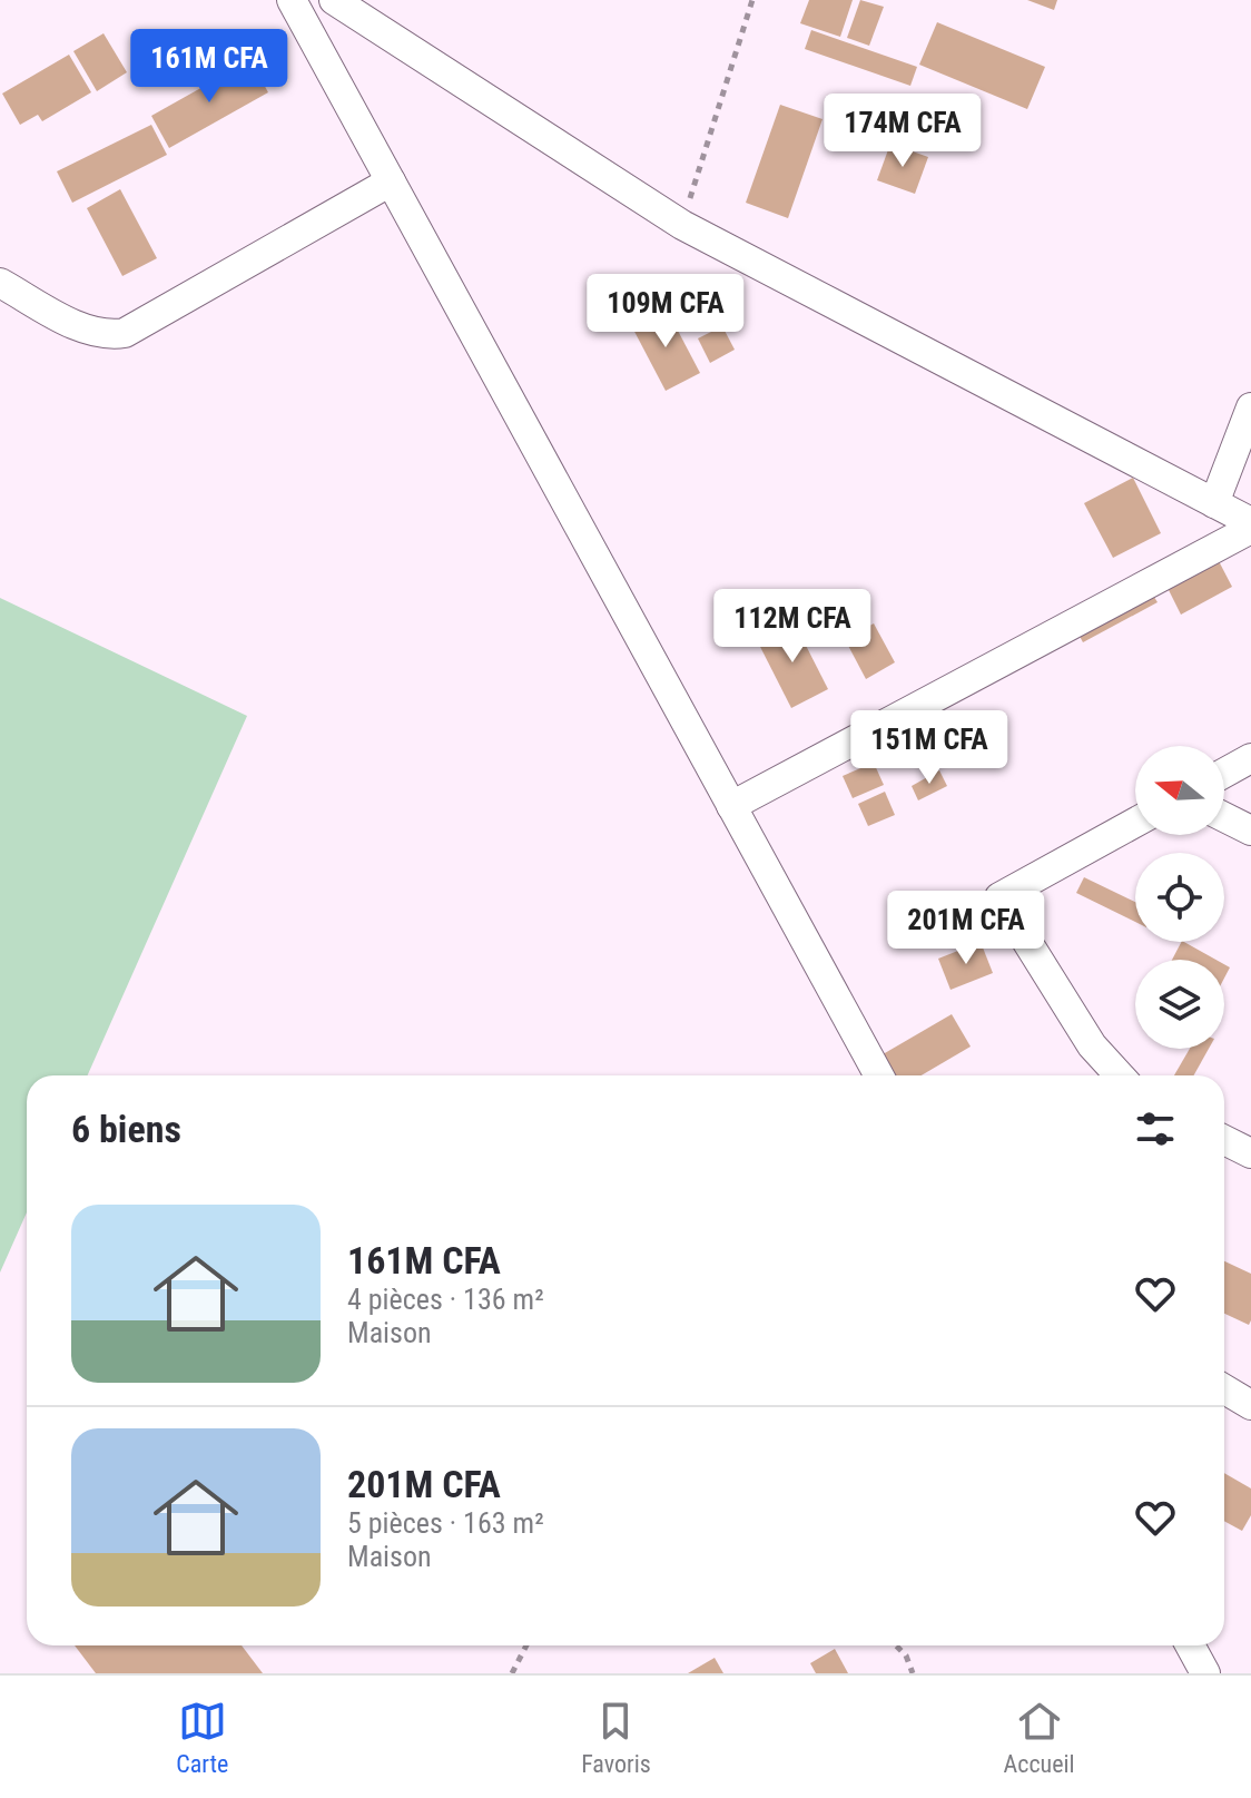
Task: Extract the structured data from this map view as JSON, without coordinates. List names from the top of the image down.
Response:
{
  "north": "left",
  "page": {
    "price": [
      "161M CFA",
      "174M CFA",
      "109M CFA",
      "112M CFA",
      "151M CFA",
      "201M CFA"
    ],
    "heading": "6 biens",
    "list": [
      {
        "name": "161M CFA",
        "note": "4 pièces · 136 m² · Maison"
      },
      {
        "name": "201M CFA",
        "note": "5 pièces · 163 m² · Maison"
      }
    ],
    "tabs": ["Carte", "Favoris", "Accueil"]
  }
}
